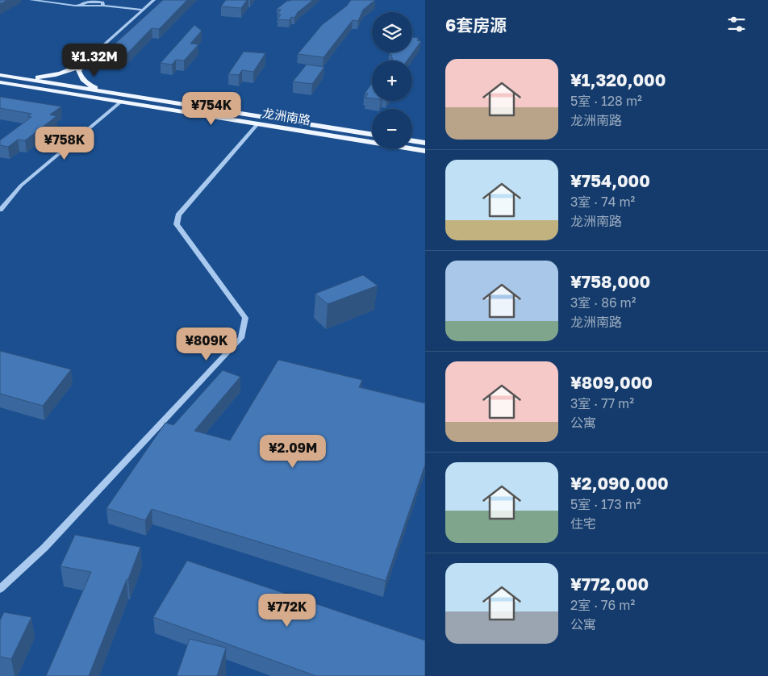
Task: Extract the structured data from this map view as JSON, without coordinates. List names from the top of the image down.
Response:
{
  "streets": {
    "main road": ["龙洲南路"]
  },
  "page": {
    "heading": "6套房源",
    "map_buttons": ["+", "−"],
    "price": [
      "¥1.32M",
      "¥754K",
      "¥758K",
      "¥809K",
      "¥2.09M",
      "¥772K"
    ],
    "list": [
      {
        "name": "¥1,320,000",
        "note": "5室 · 128 m² · 龙洲南路"
      },
      {
        "name": "¥754,000",
        "note": "3室 · 74 m² · 龙洲南路"
      },
      {
        "name": "¥758,000",
        "note": "3室 · 86 m² · 龙洲南路"
      },
      {
        "name": "¥809,000",
        "note": "3室 · 77 m² · 公寓"
      },
      {
        "name": "¥2,090,000",
        "note": "5室 · 173 m² · 住宅"
      },
      {
        "name": "¥772,000",
        "note": "2室 · 76 m² · 公寓"
      }
    ]
  }
}
